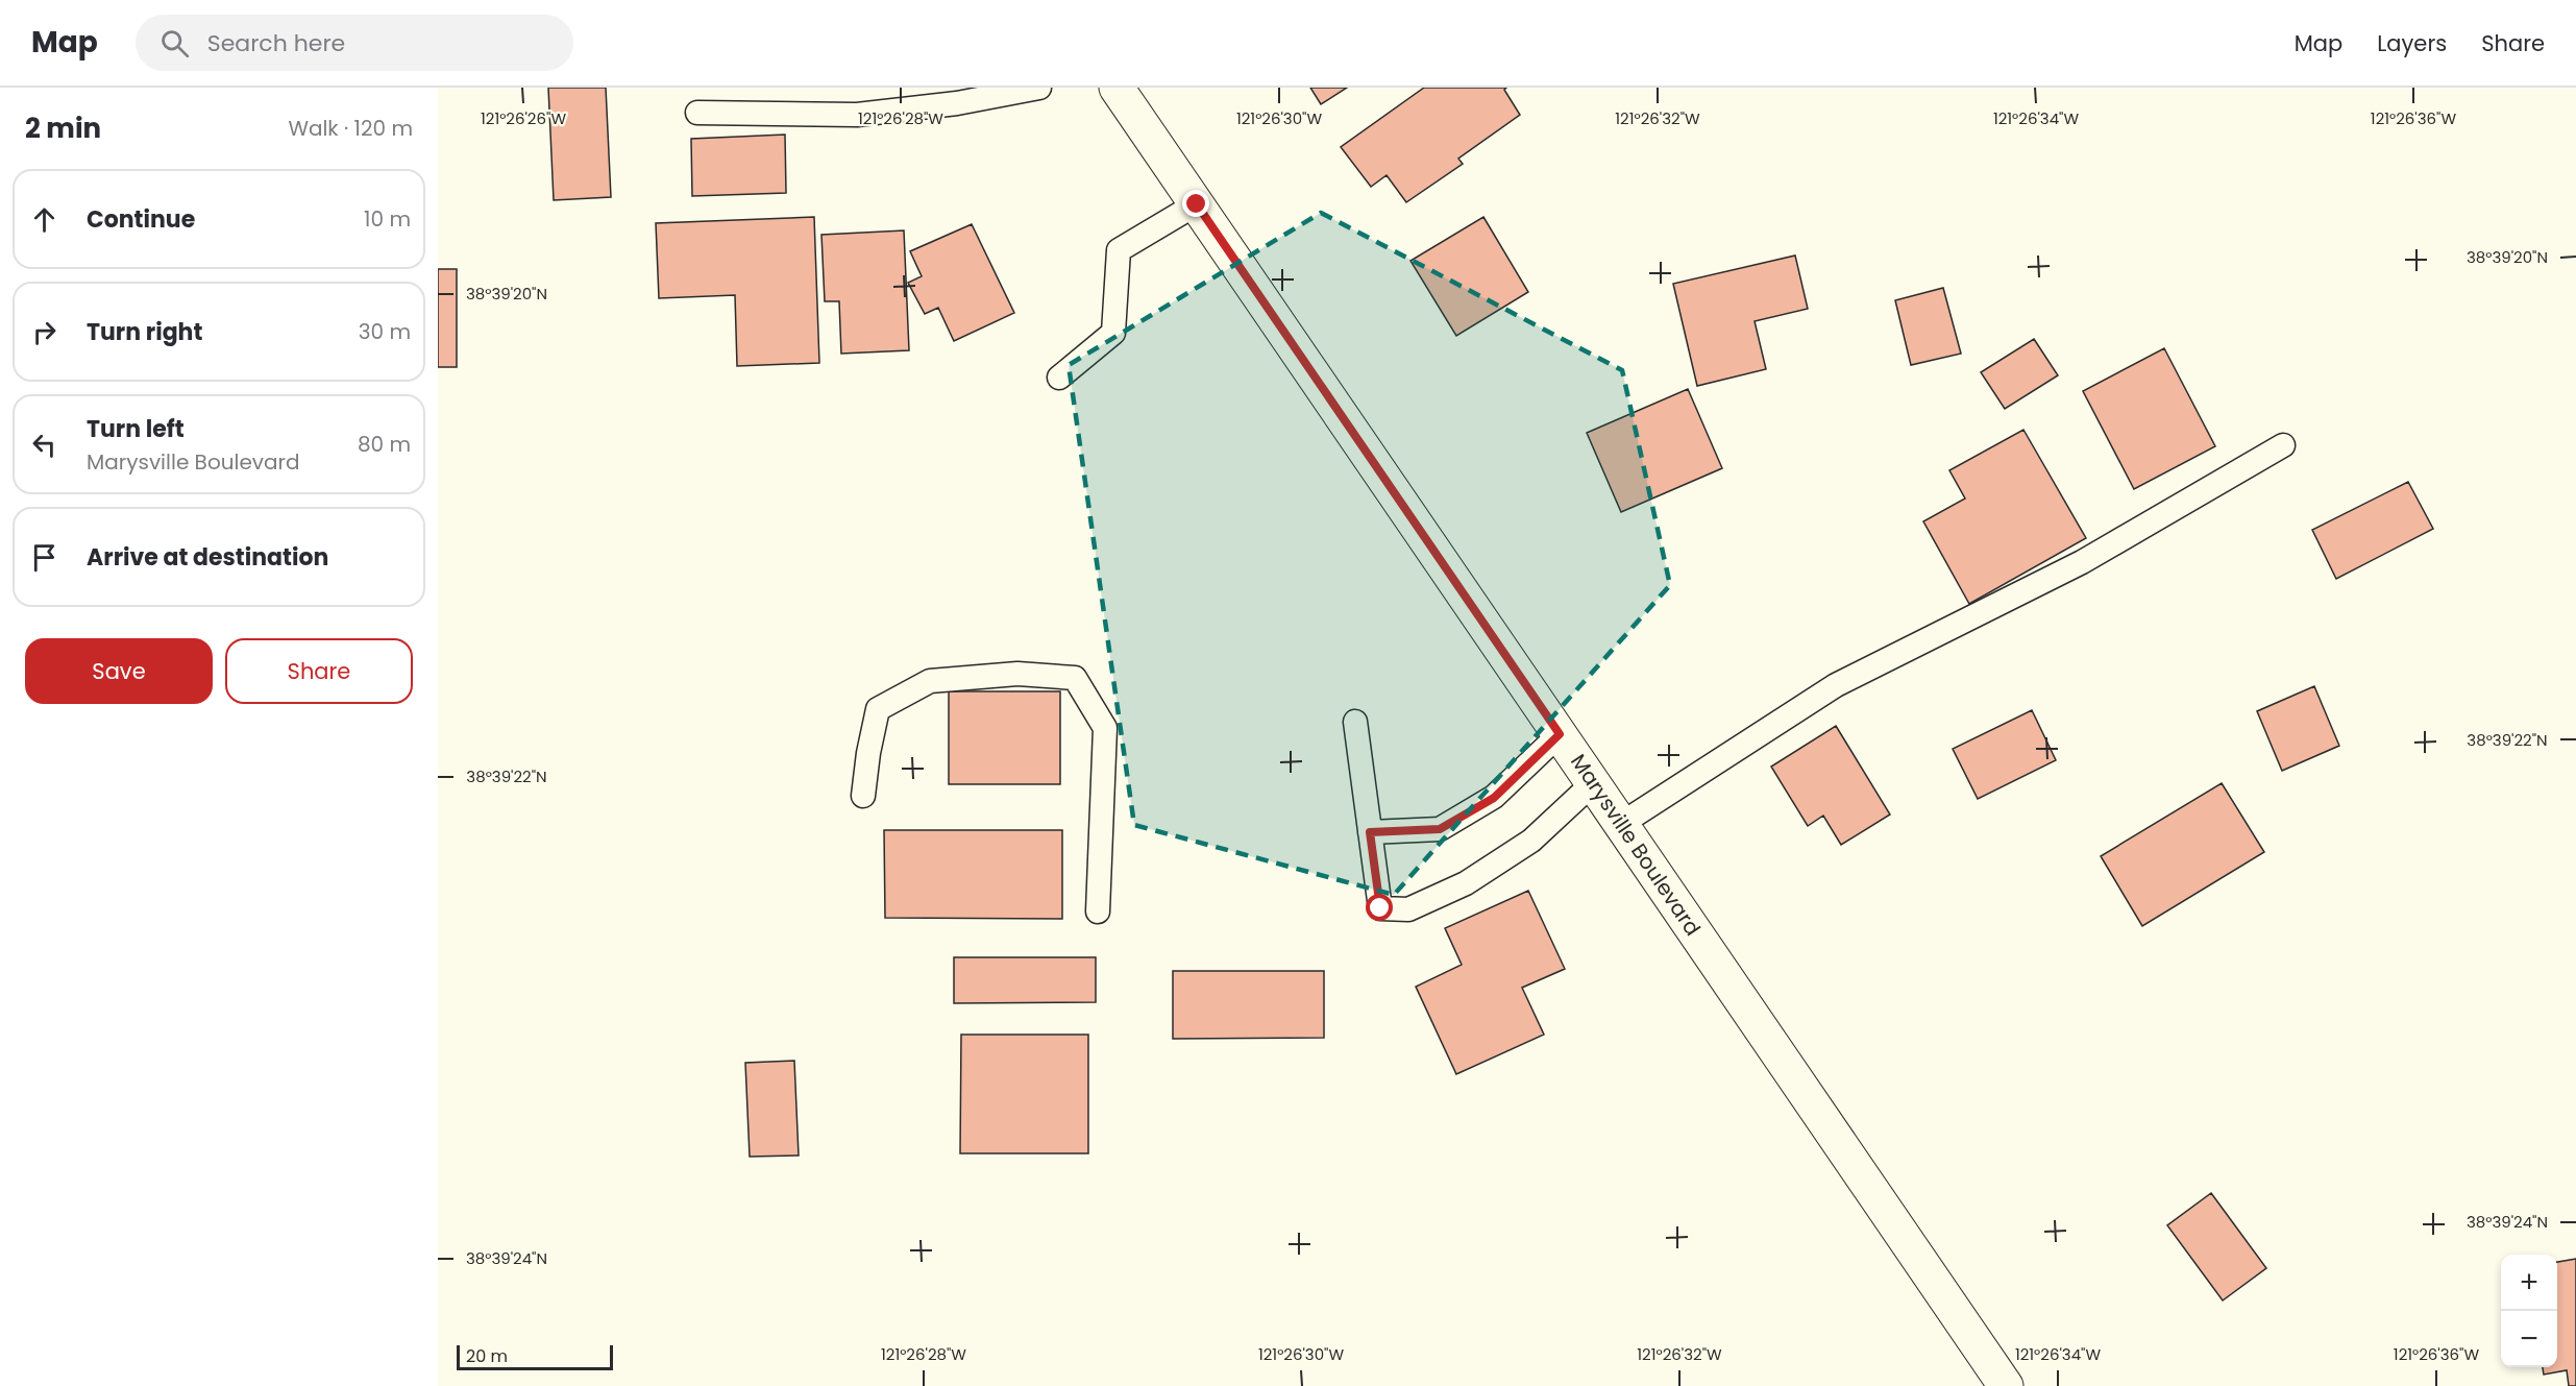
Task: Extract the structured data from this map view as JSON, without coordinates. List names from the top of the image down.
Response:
{
  "streets": {
    "main road": ["Marysville Boulevard"]
  },
  "scale_bar": "20 m",
  "page": {
    "header": "Map",
    "search": "Search here",
    "nav": ["Map", "Layers", "Share"],
    "heading": ["2 min", "Walk · 120 m"],
    "list": [
      ["Continue", "10 m"],
      ["Turn right", "30 m"],
      ["Turn left", "Marysville Boulevard", "80 m"],
      "Arrive at destination"
    ],
    "buttons": ["Save", "Share"],
    "map_buttons": ["+", "−"],
    "scale": "20 m"
  },
  "coordinates": [
    "121°26'26\"W",
    "121°26'28\"W",
    "121°26'30\"W",
    "121°26'32\"W",
    "121°26'34\"W",
    "121°26'36\"W",
    "38°39'20\"N",
    "38°39'22\"N",
    "38°39'24\"N"
  ]
}
